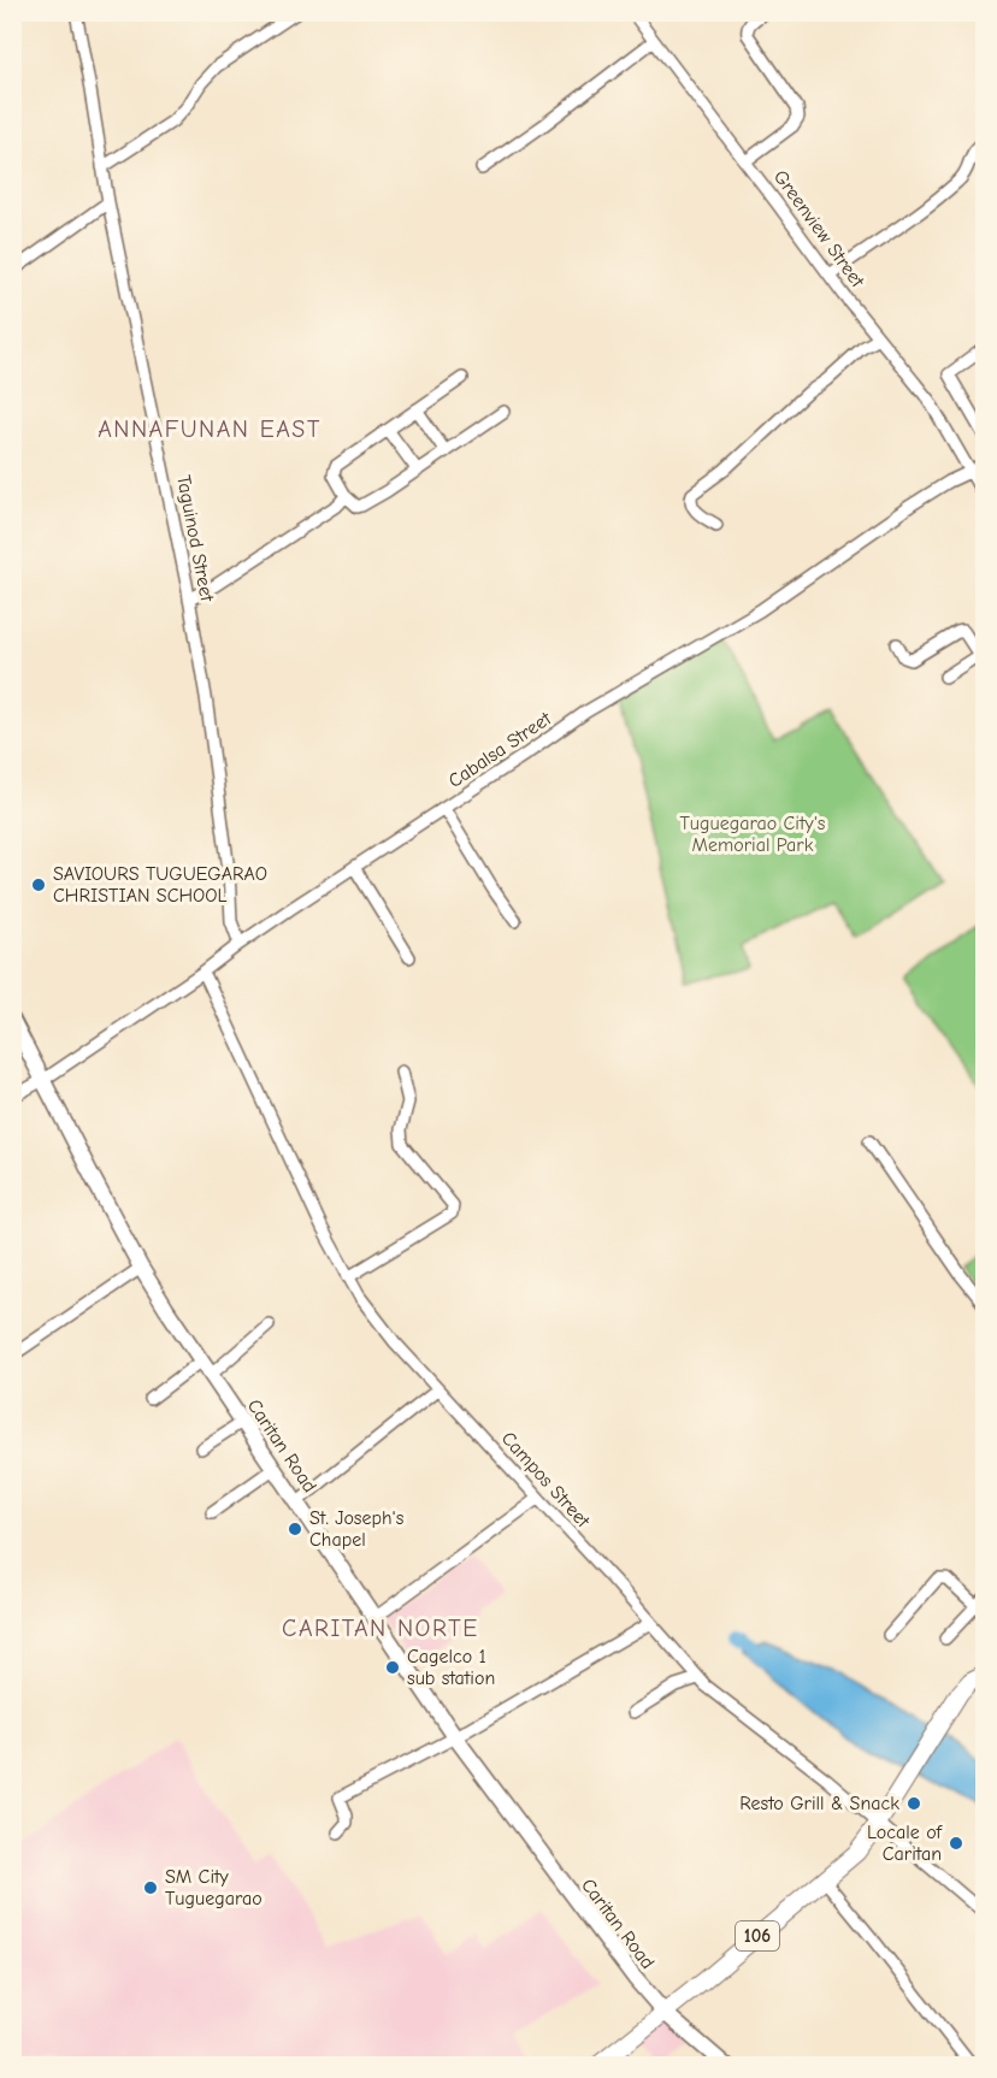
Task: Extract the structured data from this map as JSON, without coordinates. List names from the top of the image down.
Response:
{
  "streets": {
    "highway": ["106"],
    "main road": ["Caritan Road"],
    "street": [
      "Greenview Street",
      "Taguinod Street",
      "Cabalsa Street",
      "Campos Street"
    ]
  },
  "crossings": [
    ["Greenview Street", "Cabalsa Street"],
    ["Taguinod Street", "Cabalsa Street"],
    ["Cabalsa Street", "Caritan Road"],
    ["Cabalsa Street", "Campos Street"],
    ["Caritan Road", "106"],
    ["Campos Street", "106"]
  ],
  "districts": ["ANNAFUNAN EAST", "CARITAN NORTE"],
  "parks": ["Tuguegarao City's Memorial Park"],
  "places": [
    "SAVIOURS TUGUEGARAO CHRISTIAN SCHOOL",
    "St. Joseph's Chapel",
    "Cagelco 1 sub station",
    "Resto Grill & Snack",
    "Locale of Caritan",
    "SM City Tuguegarao"
  ]
}
